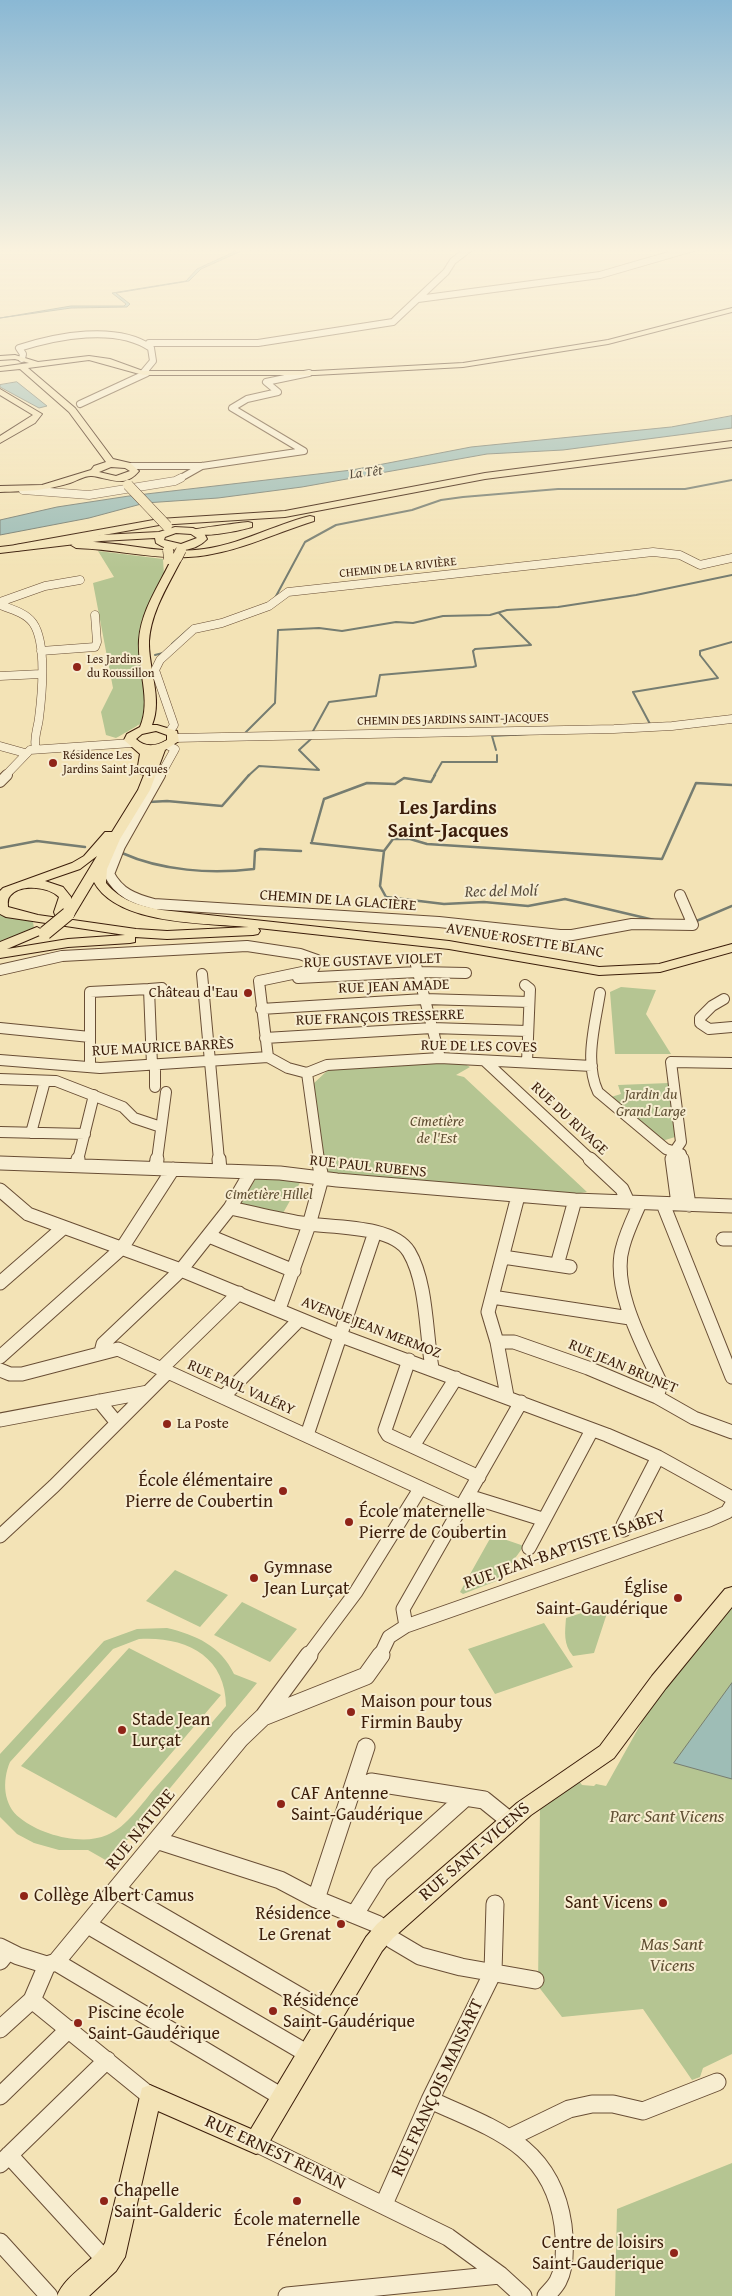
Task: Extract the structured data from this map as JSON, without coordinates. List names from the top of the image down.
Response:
{
  "streets": {
    "main road": ["AVENUE ROSETTE BLANC", "RUE SANT-VICENS", "RUE ERNEST RENAN"],
    "street": [
      "CHEMIN DE LA RIVIÈRE",
      "CHEMIN DES JARDINS SAINT-JACQUES",
      "CHEMIN DE LA GLACIÈRE",
      "RUE GUSTAVE VIOLET",
      "RUE JEAN AMADE",
      "RUE FRANÇOIS TRESSERRE",
      "RUE DE LES COVES",
      "RUE MAURICE BARRÈS",
      "RUE DU RIVAGE",
      "RUE PAUL RUBENS",
      "AVENUE JEAN MERMOZ",
      "RUE JEAN BRUNET",
      "RUE PAUL VALÉRY",
      "RUE JEAN-BAPTISTE ISABEY",
      "RUE NATURE",
      "RUE FRANÇOIS MANSART"
    ]
  },
  "crossings": [
    ["CHEMIN DE LA RIVIÈRE", "CHEMIN DES JARDINS SAINT-JACQUES"],
    ["CHEMIN DE LA RIVIÈRE", "CHEMIN DE LA GLACIÈRE"],
    ["CHEMIN DES JARDINS SAINT-JACQUES", "CHEMIN DE LA GLACIÈRE"],
    ["RUE GUSTAVE VIOLET", "RUE JEAN AMADE"],
    ["RUE DE LES COVES", "RUE DU RIVAGE"],
    ["RUE DU RIVAGE", "RUE PAUL RUBENS"],
    ["RUE PAUL VALÉRY", "RUE NATURE"],
    ["RUE JEAN-BAPTISTE ISABEY", "RUE NATURE"],
    ["RUE NATURE", "RUE ERNEST RENAN"],
    ["RUE SANT-VICENS", "RUE ERNEST RENAN"],
    ["RUE FRANÇOIS MANSART", "RUE ERNEST RENAN"]
  ],
  "districts": ["Les Jardins Saint-Jacques"],
  "water": ["La Têt", "Rec del Molí"],
  "parks": [
    "Jardin du Grand Large",
    "Cimetière de l'Est",
    "Cimetière Hillel",
    "Parc Sant Vicens",
    "Mas Sant Vicens"
  ],
  "places": [
    "Les Jardins du Roussillon",
    "Résidence Les Jardins Saint Jacques",
    "Château d'Eau",
    "La Poste",
    "École élémentaire Pierre de Coubertin",
    "École maternelle Pierre de Coubertin",
    "Gymnase Jean Lurçat",
    "Église Saint-Gaudérique",
    "Maison pour tous Firmin Bauby",
    "Stade Jean Lurçat",
    "CAF Antenne Saint-Gaudérique",
    "Collège Albert Camus",
    "Sant Vicens",
    "Résidence Le Grenat",
    "Résidence Saint-Gaudérique",
    "Piscine école Saint-Gaudérique",
    "Chapelle Saint-Galderic",
    "École maternelle Fénelon",
    "Centre de loisirs Saint-Gauderique"
  ]
}
